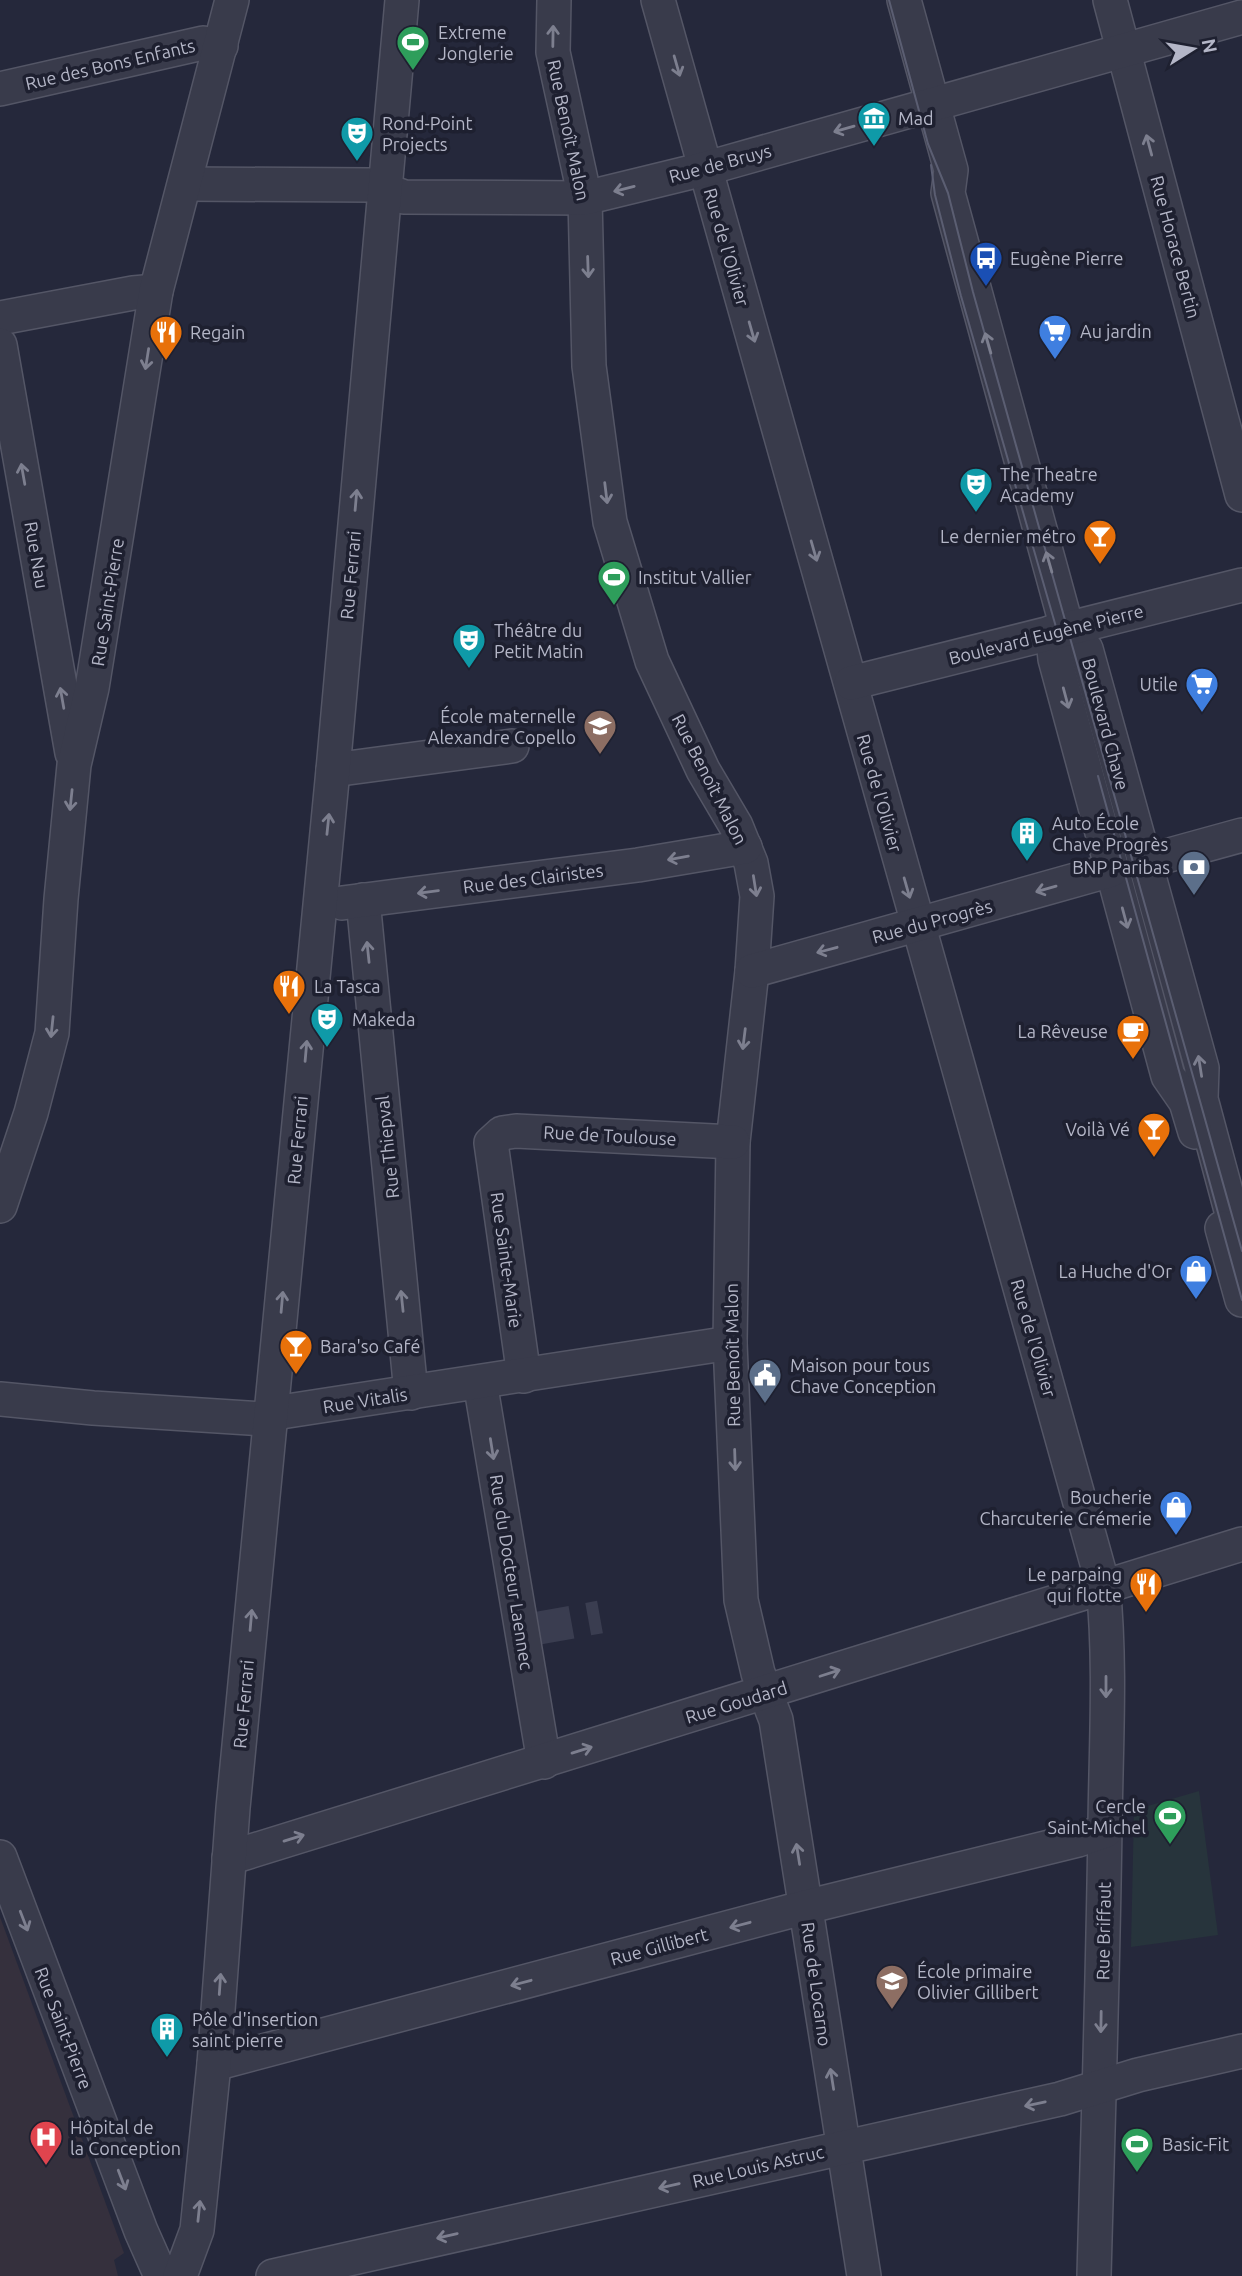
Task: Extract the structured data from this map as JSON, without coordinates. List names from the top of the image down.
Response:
{
  "streets": {
    "street": [
      "Rue des Bons Enfants",
      "Rue Benoît Malon",
      "Rue de Bruys",
      "Rue de l'Olivier",
      "Rue Horace Bertin",
      "Rue Nau",
      "Rue Ferrari",
      "Rue Saint-Pierre",
      "Boulevard Eugène Pierre",
      "Boulevard Chave",
      "Rue des Clairistes",
      "Rue du Progrès",
      "Rue de Toulouse",
      "Rue Thiepval",
      "Rue Sainte-Marie",
      "Rue Vitalis",
      "Rue du Docteur Laennec",
      "Rue Goudard",
      "Rue Briffaut",
      "Rue Gillibert",
      "Rue de Locarno",
      "Rue Louis Astruc"
    ]
  },
  "crossings": [
    ["Rue des Bons Enfants", "Rue Saint-Pierre"],
    ["Rue Benoît Malon", "Rue de Bruys"],
    ["Rue Benoît Malon", "Rue des Clairistes"],
    ["Rue Benoît Malon", "Rue du Progrès"],
    ["Rue Benoît Malon", "Rue de Toulouse"],
    ["Rue Benoît Malon", "Rue Vitalis"],
    ["Rue Benoît Malon", "Rue Goudard"],
    ["Rue Benoît Malon", "Rue de Locarno"],
    ["Rue de Bruys", "Rue de l'Olivier"],
    ["Rue de Bruys", "Rue Horace Bertin"],
    ["Rue de Bruys", "Rue Ferrari"],
    ["Rue de Bruys", "Rue Saint-Pierre"],
    ["Rue de Bruys", "Boulevard Chave"],
    ["Rue de l'Olivier", "Boulevard Eugène Pierre"],
    ["Rue de l'Olivier", "Rue du Progrès"],
    ["Rue de l'Olivier", "Rue Goudard"],
    ["Rue de l'Olivier", "Rue Briffaut"],
    ["Rue Nau", "Rue Saint-Pierre"],
    ["Rue Ferrari", "Rue des Clairistes"],
    ["Rue Ferrari", "Rue Vitalis"],
    ["Rue Ferrari", "Rue Goudard"],
    ["Rue Ferrari", "Rue Gillibert"],
    ["Boulevard Eugène Pierre", "Boulevard Chave"],
    ["Boulevard Chave", "Rue du Progrès"],
    ["Rue des Clairistes", "Rue Thiepval"],
    ["Rue de Toulouse", "Rue Sainte-Marie"],
    ["Rue Thiepval", "Rue Vitalis"],
    ["Rue Sainte-Marie", "Rue Vitalis"],
    ["Rue Vitalis", "Rue du Docteur Laennec"],
    ["Rue du Docteur Laennec", "Rue Goudard"],
    ["Rue Goudard", "Rue Briffaut"],
    ["Rue Goudard", "Rue de Locarno"],
    ["Rue Briffaut", "Rue Gillibert"],
    ["Rue Briffaut", "Rue Louis Astruc"],
    ["Rue Gillibert", "Rue de Locarno"],
    ["Rue de Locarno", "Rue Louis Astruc"]
  ],
  "one_way": [
    "Rue de l'Olivier",
    "Rue Horace Bertin",
    "Rue Nau",
    "Rue Ferrari",
    "Rue Saint-Pierre",
    "Rue du Progrès",
    "Rue Thiepval",
    "Rue du Docteur Laennec",
    "Rue Goudard",
    "Rue Briffaut",
    "Rue Gillibert",
    "Rue de Locarno",
    "Rue Louis Astruc"
  ],
  "places": {
    "sports": [
      "Extreme Jonglerie",
      "Institut Vallier",
      "Cercle Saint-Michel",
      "Basic-Fit"
    ],
    "museum": ["Mad"],
    "theatre": [
      "Rond-Point Projects",
      "The Theatre Academy",
      "Théâtre du Petit Matin",
      "Makeda"
    ],
    "bus stop": ["Eugène Pierre"],
    "supermarket": ["Au jardin", "Utile"],
    "restaurant": ["Regain", "La Tasca", "Le parpaing qui flotte"],
    "bar": ["Le dernier métro", "Voilà Vé", "Bara'so Café"],
    "school or university": ["École maternelle Alexandre Copello", "École primaire Olivier Gillibert"],
    "building": ["Auto École Chave Progrès", "Pôle d'insertion saint pierre"],
    "bank": ["BNP Paribas"],
    "cafe": ["La Rêveuse"],
    "shop": ["La Huche d'Or", "Boucherie Charcuterie Crémerie"],
    "public building": ["Maison pour tous Chave Conception"],
    "hospital": ["Hôpital de la Conception"]
  },
  "north": "right"
}
